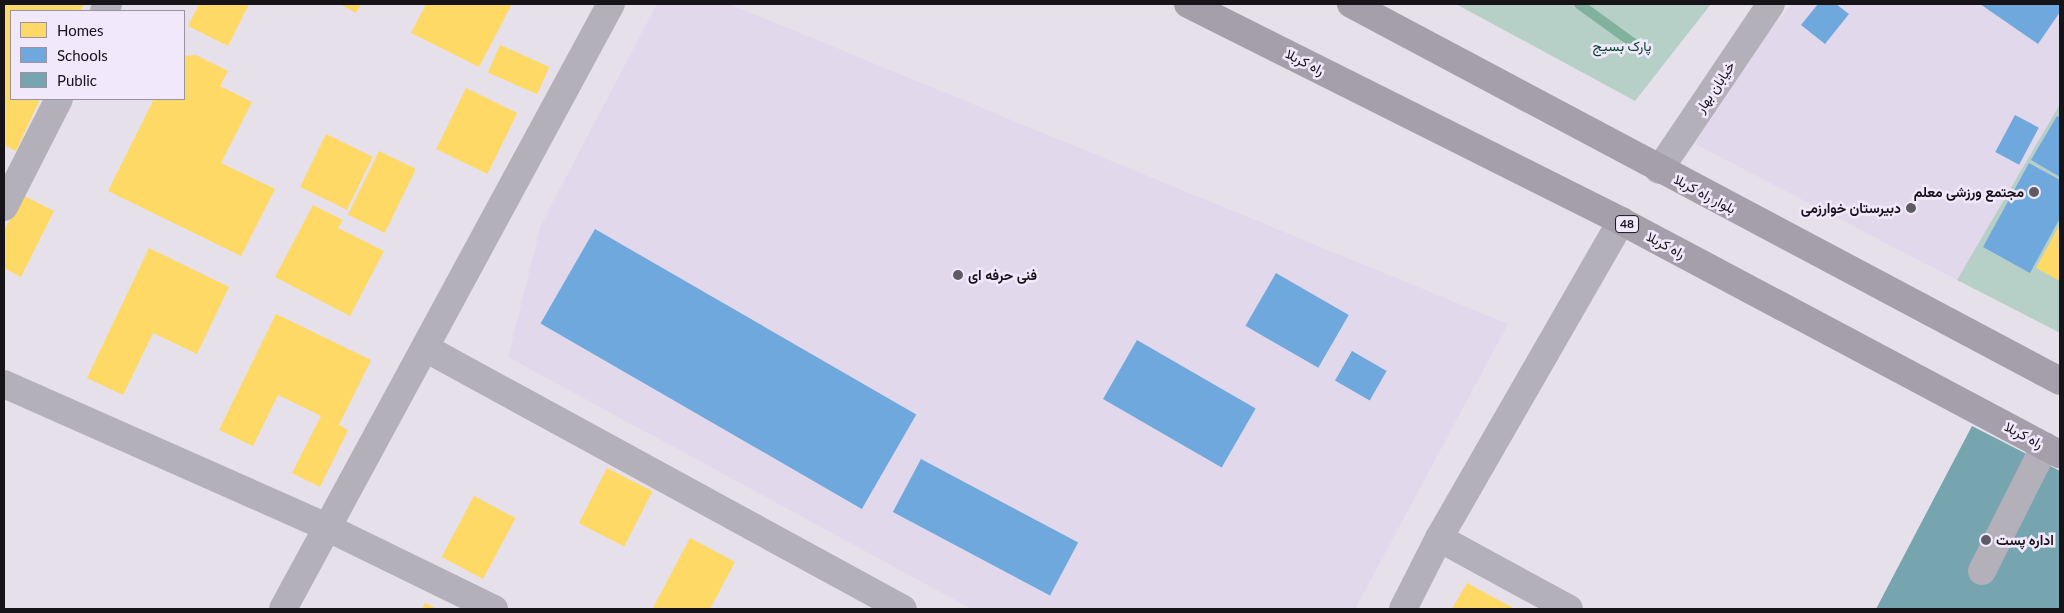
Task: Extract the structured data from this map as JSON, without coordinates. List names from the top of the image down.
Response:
{
  "streets": {
    "main road": ["راه کربلا", "بلوار راه کربلا", "48"],
    "street": ["خیابان بهار"]
  },
  "crossings": [
    ["خیابان بهار", "بلوار راه کربلا"]
  ],
  "parks": ["پارک بسیج"],
  "places": [
    "مجتمع ورزشی معلم",
    "دبیرستان خوارزمی",
    "فنی حرفه ای",
    "اداره پست"
  ],
  "legend": ["Homes", "Schools", "Public"]
}
